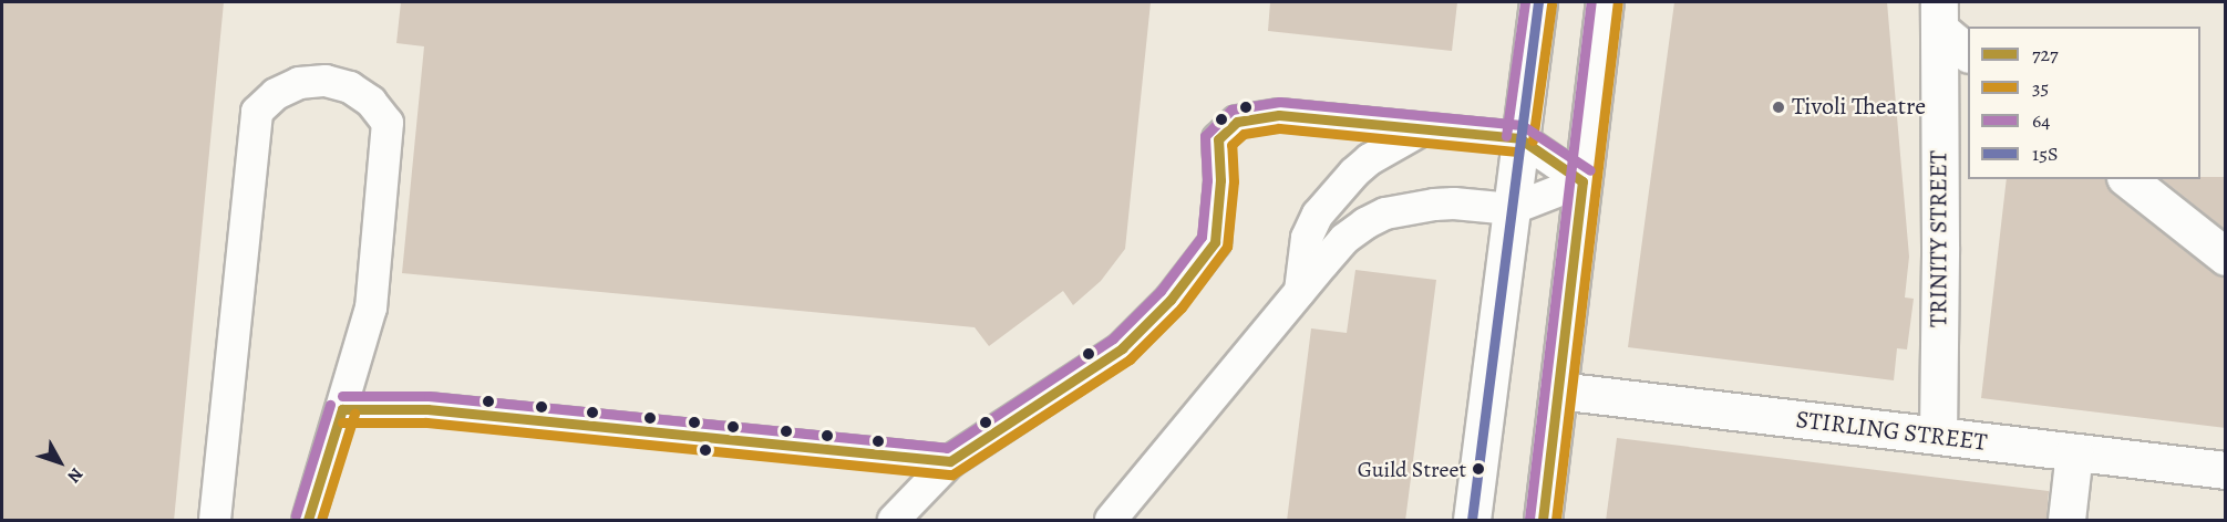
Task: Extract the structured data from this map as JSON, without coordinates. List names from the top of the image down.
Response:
{
  "streets": {
    "street": ["TRINITY STREET", "STIRLING STREET"]
  },
  "crossings": [
    ["TRINITY STREET", "STIRLING STREET"]
  ],
  "places": ["Tivoli Theatre", "Guild Street"],
  "lines": [
    "transit line 64",
    "transit line 15S",
    "transit line 35",
    "transit line 727"
  ],
  "legend": [
    "727",
    "35",
    "64",
    "15S"
  ],
  "north": "bottom right"
}
